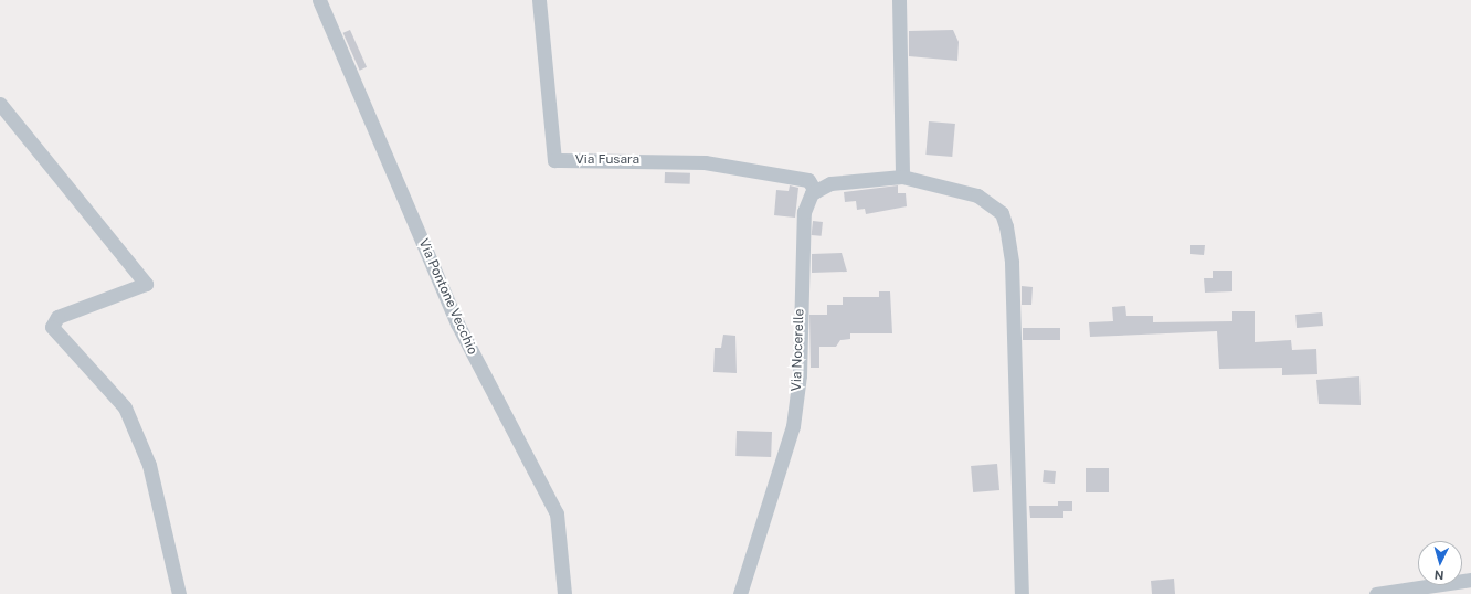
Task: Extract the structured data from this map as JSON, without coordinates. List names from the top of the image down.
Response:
{
  "streets": {
    "street": ["Via Fusara", "Via Pontone Vecchio", "Via Nocerelle"]
  },
  "crossings": [
    ["Via Fusara", "Via Nocerelle"]
  ],
  "north": "bottom"
}
